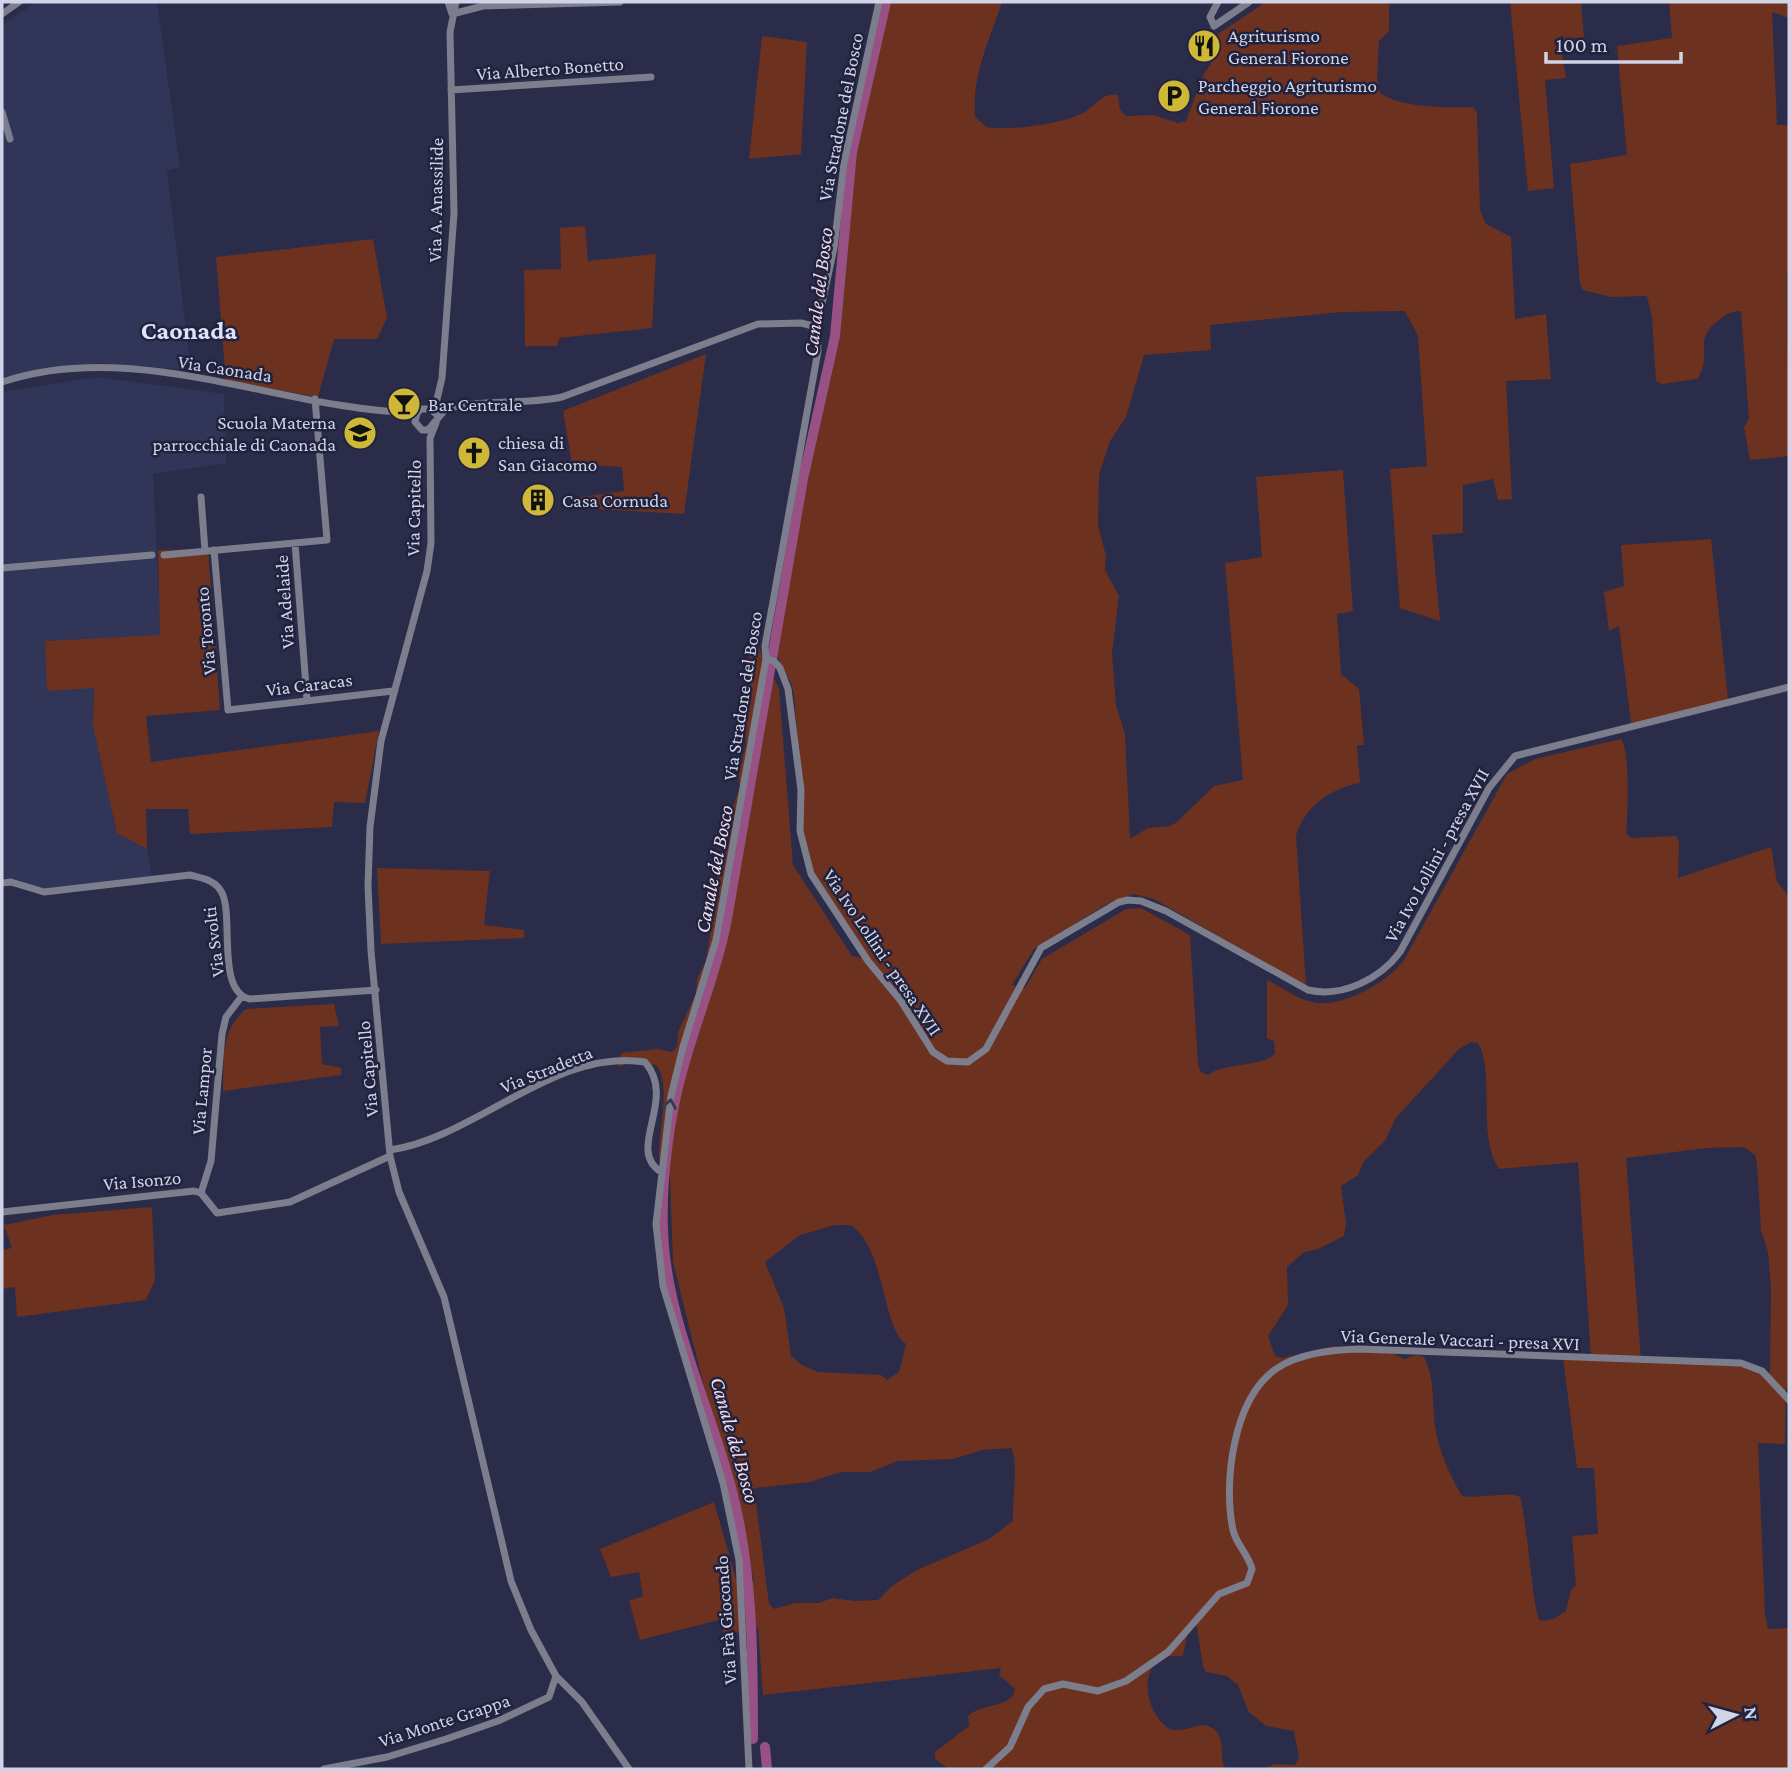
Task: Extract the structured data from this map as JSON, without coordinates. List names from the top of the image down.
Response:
{
  "streets": {
    "street": [
      "Via Alberto Bonetto",
      "Via Stradone del Bosco",
      "Via A. Anassilide",
      "Via Caonada",
      "Via Capitello",
      "Via Adelaide",
      "Via Toronto",
      "Via Caracas",
      "Via Ivo Lollini - presa XVII",
      "Via Svolti",
      "Via Stradetta",
      "Via Lampor",
      "Via Isonzo",
      "Via Generale Vaccari - presa XVI",
      "Via Frà Giocondo",
      "Via Monte Grappa"
    ]
  },
  "crossings": [
    ["Via Alberto Bonetto", "Via A. Anassilide"],
    ["Via Stradone del Bosco", "Via Ivo Lollini - presa XVII"],
    ["Via Stradone del Bosco", "Via Stradetta"],
    ["Via Stradone del Bosco", "Via Frà Giocondo"],
    ["Via A. Anassilide", "Via Caonada"],
    ["Via A. Anassilide", "Via Capitello"],
    ["Via Caonada", "Via Capitello"],
    ["Via Capitello", "Via Caracas"],
    ["Via Capitello", "Via Svolti"],
    ["Via Capitello", "Via Stradetta"],
    ["Via Capitello", "Via Isonzo"],
    ["Via Capitello", "Via Monte Grappa"],
    ["Via Adelaide", "Via Caracas"],
    ["Via Toronto", "Via Caracas"],
    ["Via Svolti", "Via Lampor"],
    ["Via Stradetta", "Via Isonzo"],
    ["Via Lampor", "Via Isonzo"]
  ],
  "one_way": ["Via Stradone del Bosco"],
  "districts": ["Caonada"],
  "water": ["Canale del Bosco"],
  "places": {
    "restaurant": ["Agriturismo General Fiorone"],
    "parking": ["Parcheggio Agriturismo General Fiorone"],
    "bar": ["Bar Centrale"],
    "school or university": ["Scuola Materna parrocchiale di Caonada"],
    "church": ["chiesa di San Giacomo"],
    "building": ["Casa Cornuda"]
  },
  "scale_bar": "100 m",
  "north": "right"
}
